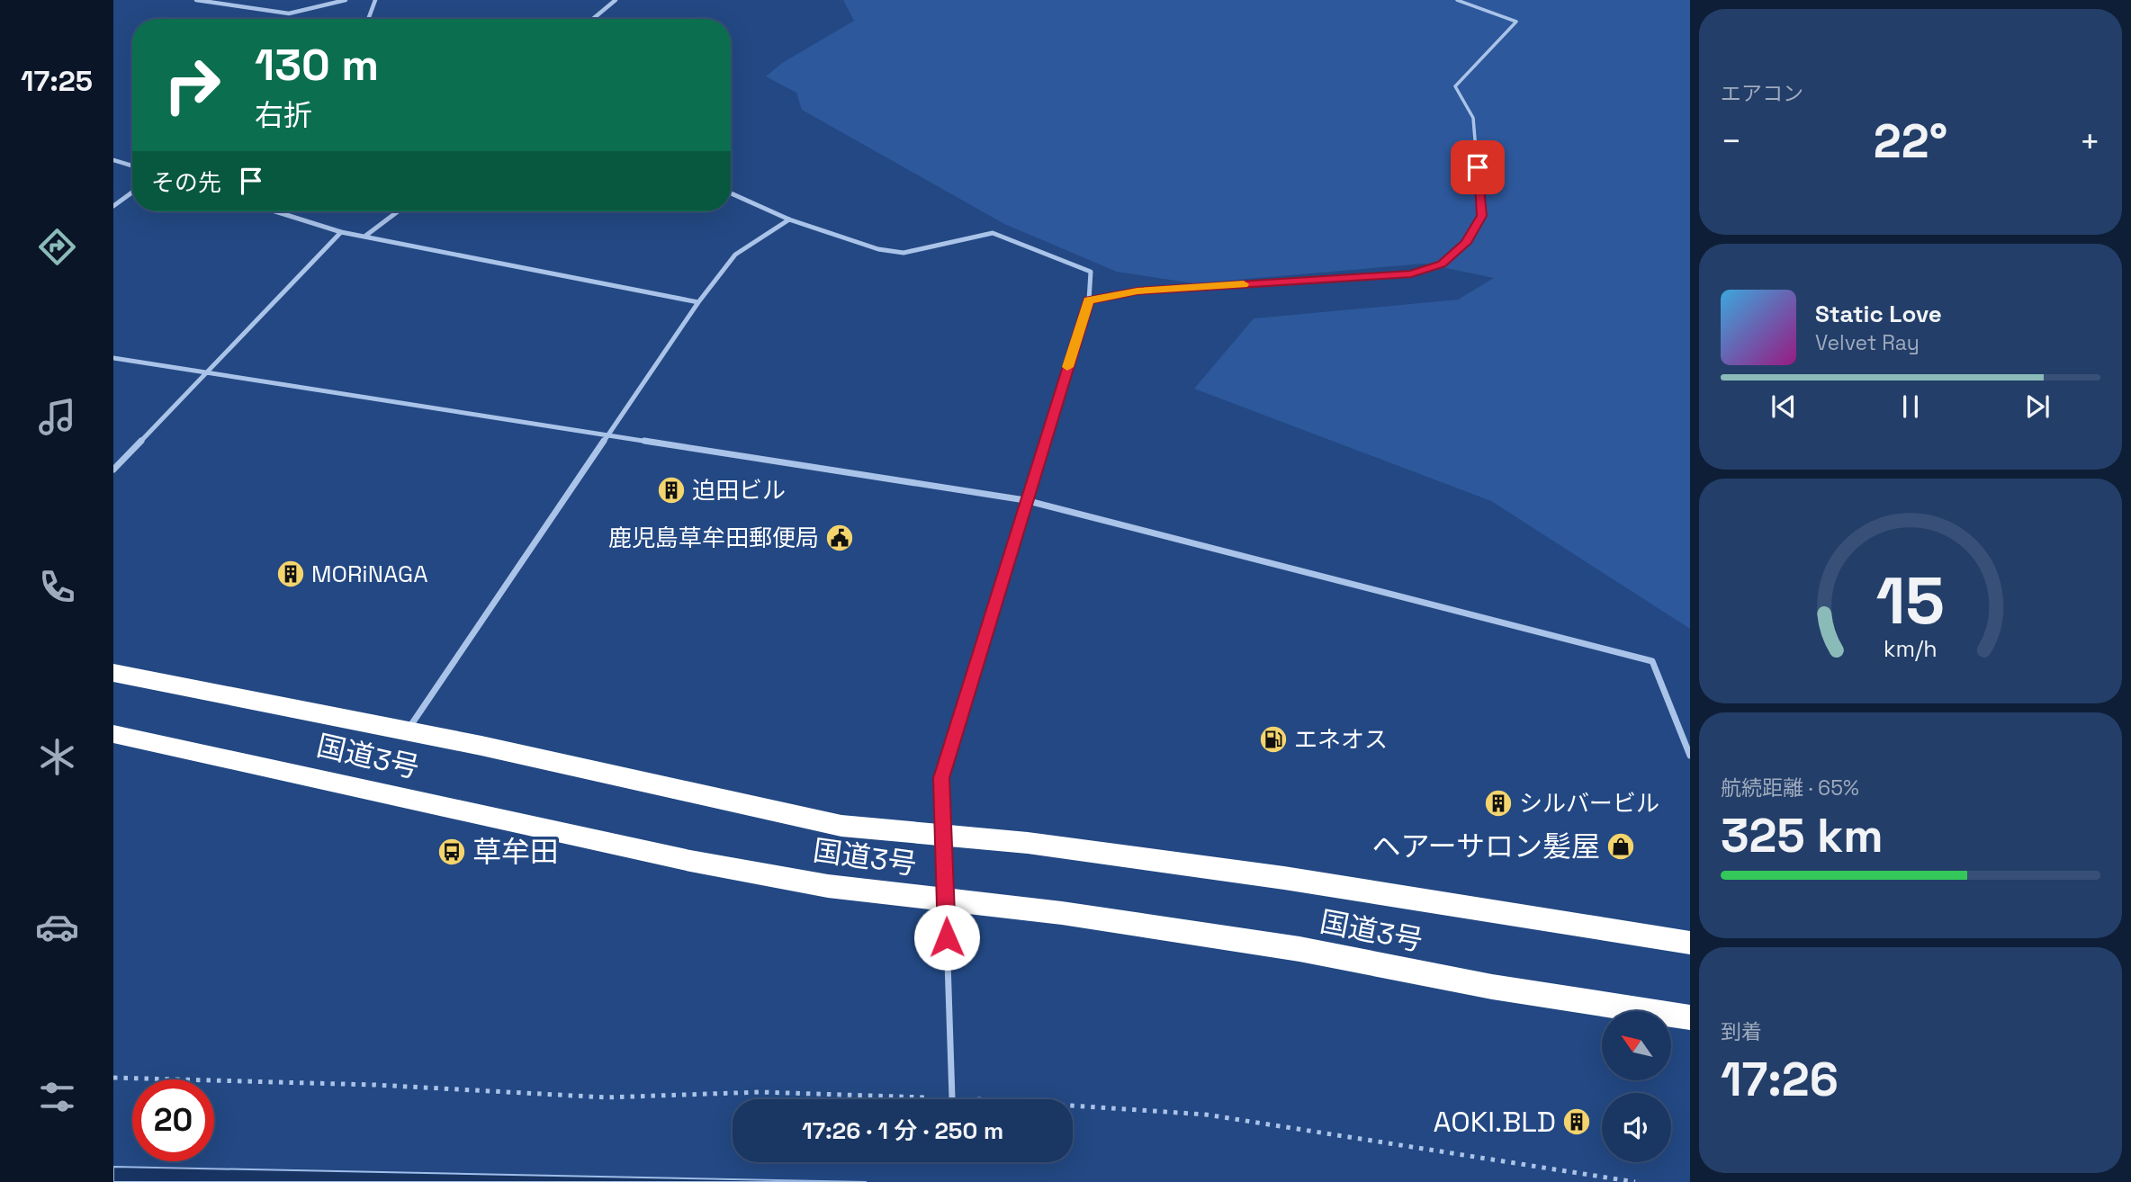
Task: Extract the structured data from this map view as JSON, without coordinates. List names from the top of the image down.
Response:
{
  "streets": {
    "highway": ["国道3号"]
  },
  "places": {
    "building": [
      "迫田ビル",
      "MORiNAGA",
      "シルバービル",
      "AOKI.BLD"
    ],
    "public building": ["鹿児島草牟田郵便局"],
    "fuel station": ["エネオス"],
    "shop": ["ヘアーサロン髪屋"],
    "bus stop": ["草牟田"]
  },
  "north": "top left",
  "page": {
    "tabs": "17:25",
    "tile": [
      "エアコン",
      ["航続距離 · 65%", "325 km"],
      ["到着", "17:26"]
    ],
    "turn": ["130 m", "右折"],
    "heat": ["−", "22°", "+"],
    "then": "その先",
    "song": ["Static Love", "Velvet Ray"],
    "limit": "20",
    "trip": "17:26 · 1 分 · 250 m",
    "gauge": ["15", "km/h"]
  }
}
